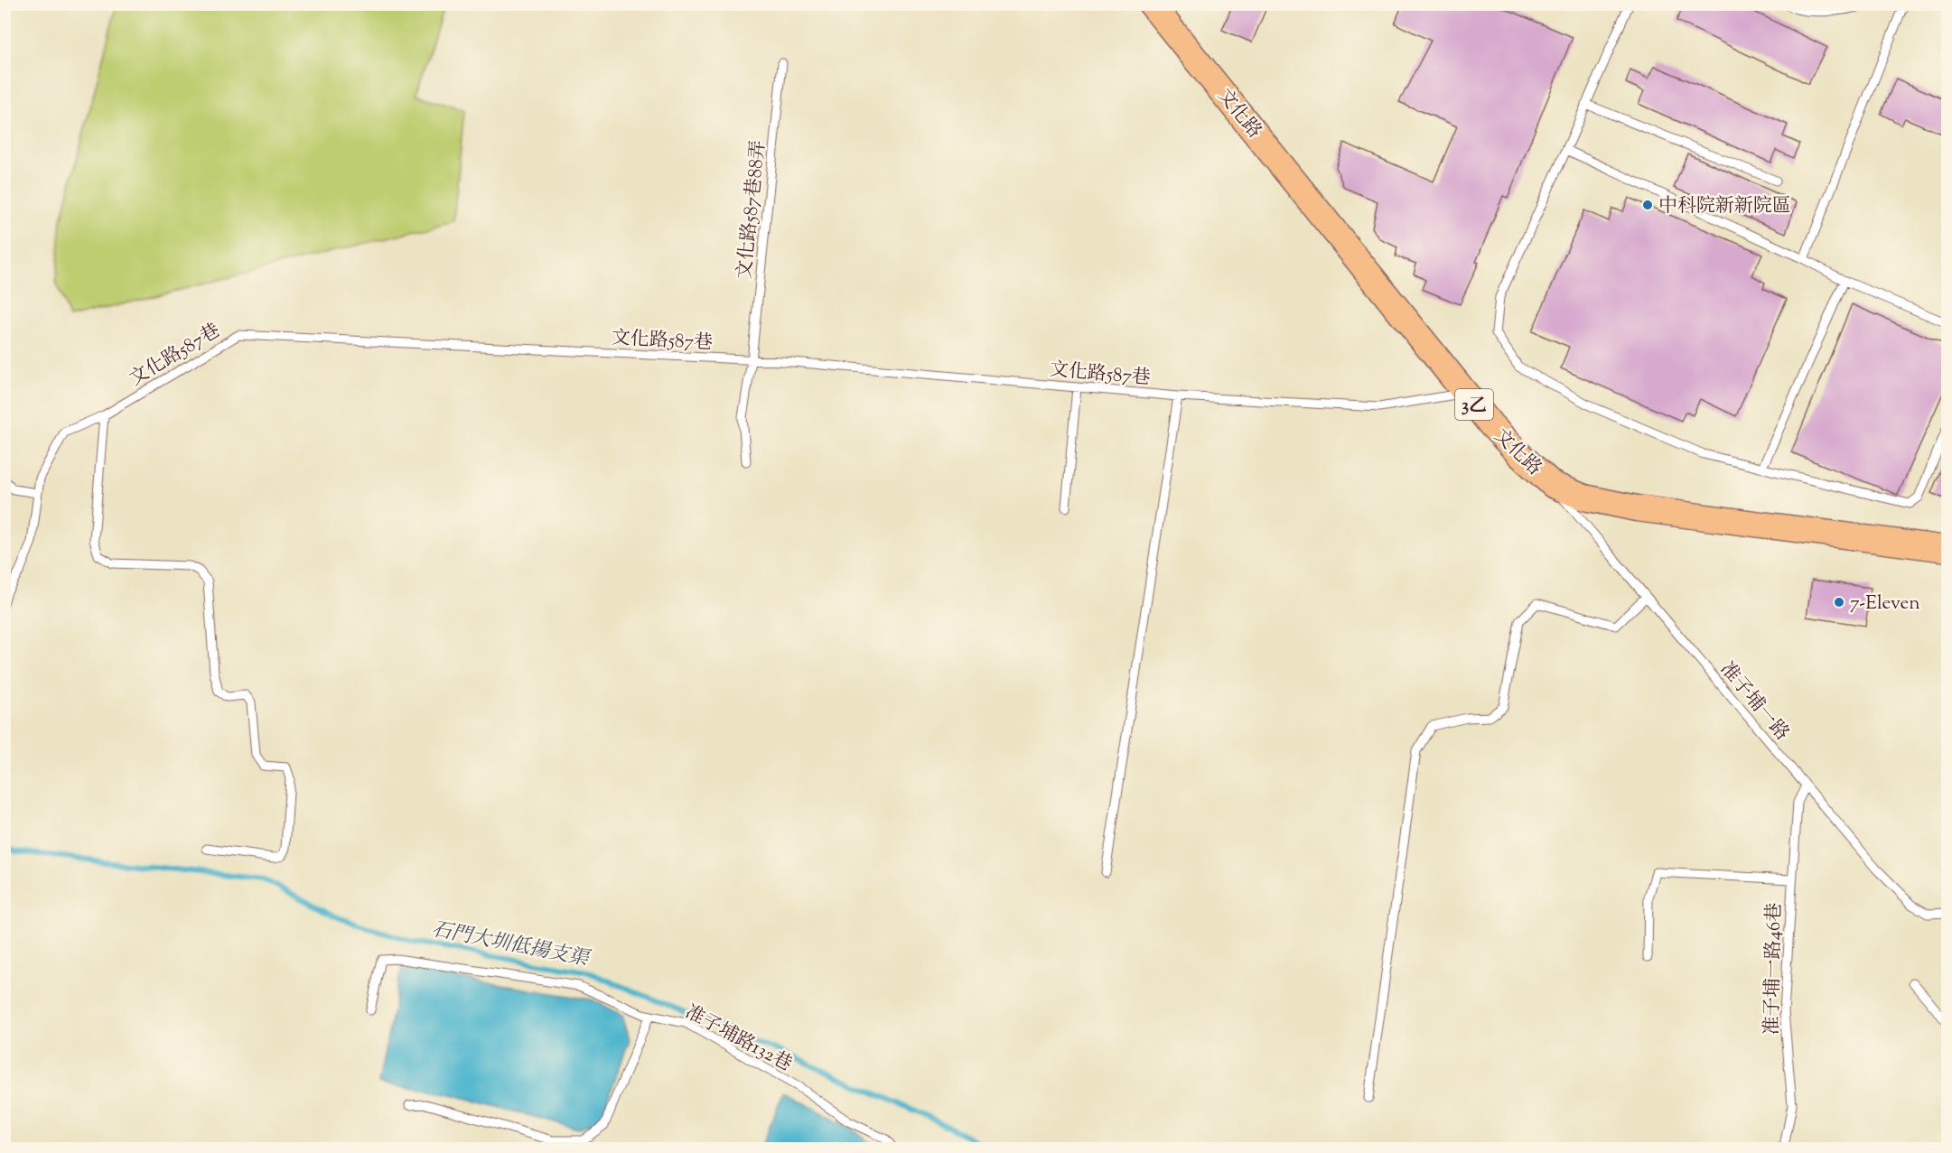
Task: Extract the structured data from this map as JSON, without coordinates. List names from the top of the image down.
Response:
{
  "streets": {
    "main road": ["文化路", "3乙"],
    "lane": [
      "文化路587巷88弄",
      "文化路587巷",
      "准子埔一路",
      "准子埔一路46巷",
      "准子埔路132巷"
    ]
  },
  "crossings": [
    ["文化路", "文化路587巷"],
    ["文化路", "准子埔一路"],
    ["文化路587巷88弄", "文化路587巷"],
    ["准子埔一路", "准子埔一路46巷"]
  ],
  "water": ["石門大圳低揚支渠"],
  "places": ["中科院新新院區", "7-Eleven"]
}
